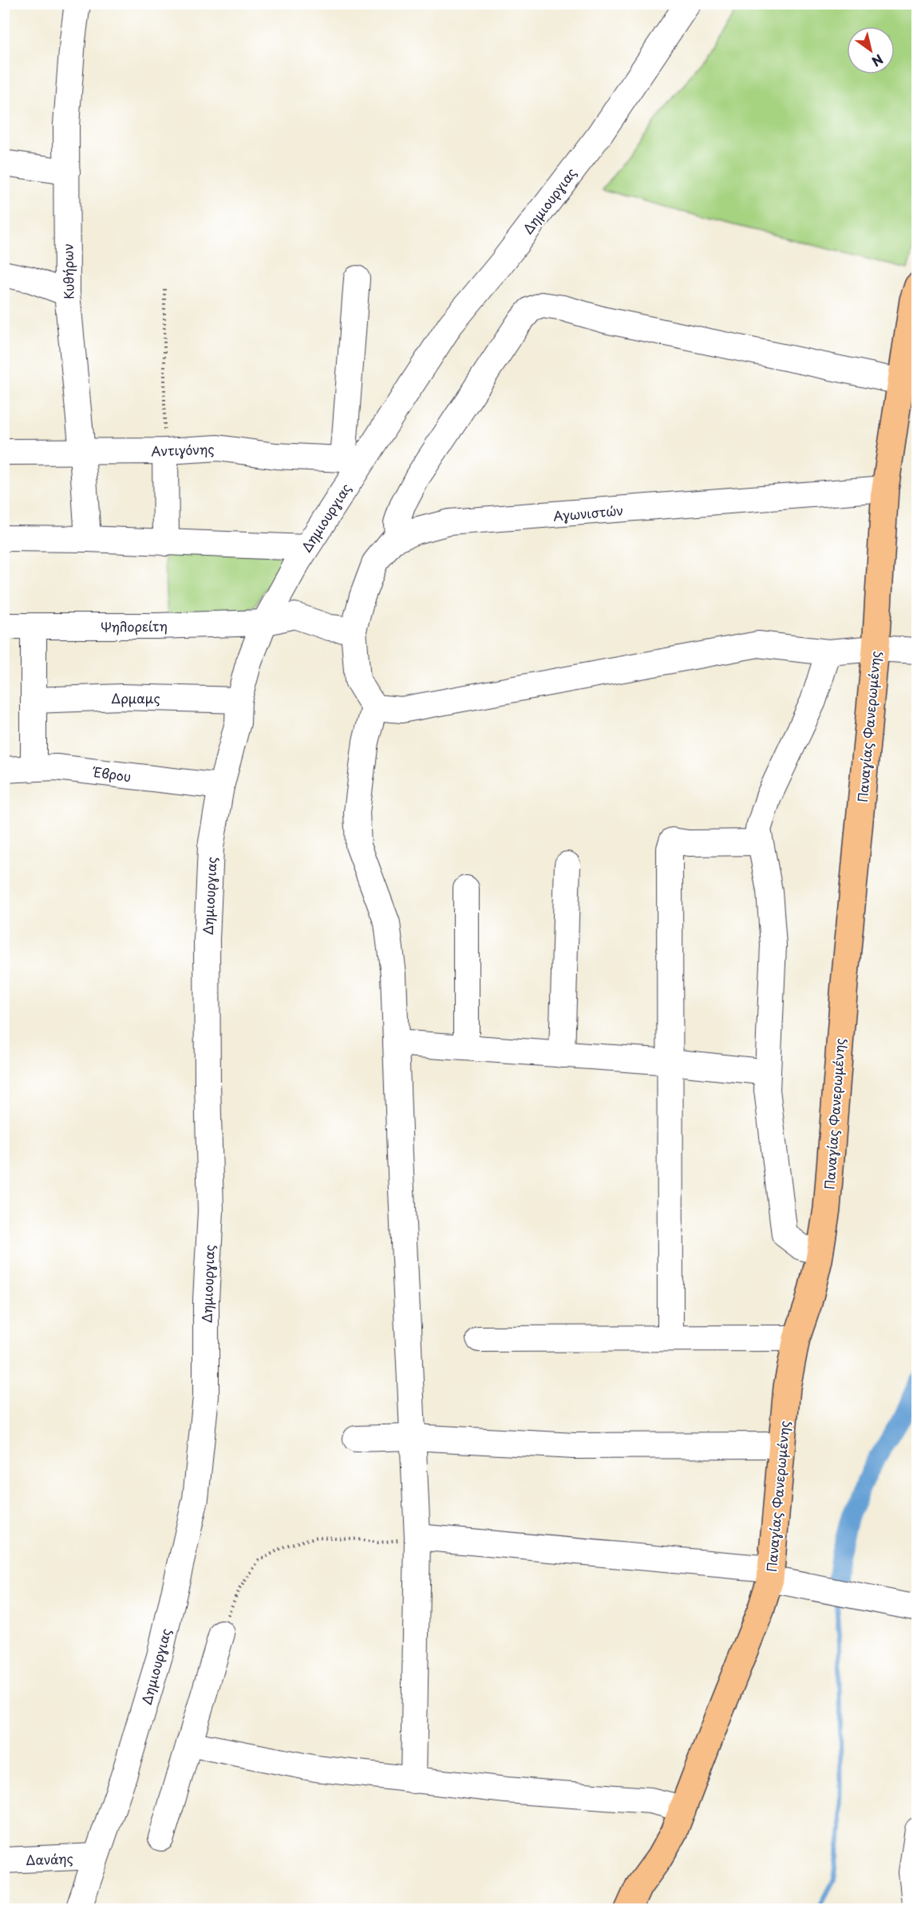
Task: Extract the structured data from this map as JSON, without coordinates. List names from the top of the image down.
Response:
{
  "streets": {
    "main road": ["Παναγίας Φανερωμένης"],
    "street": [
      "Δημιουργιας",
      "Κυθήρων",
      "Αντιγόνης",
      "Αγωνιστών",
      "Ψηλορείτη",
      "Δρμαμς",
      "Έβρου",
      "Δανάης"
    ]
  },
  "crossings": [
    ["Δημιουργιας", "Αντιγόνης"],
    ["Δημιουργιας", "Ψηλορείτη"],
    ["Δημιουργιας", "Δρμαμς"],
    ["Δημιουργιας", "Έβρου"],
    ["Δημιουργιας", "Δανάης"],
    ["Κυθήρων", "Αντιγόνης"],
    ["Αγωνιστών", "Ψηλορείτη"],
    ["Αγωνιστών", "Παναγίας Φανερωμένης"]
  ],
  "north": "bottom right"
}
